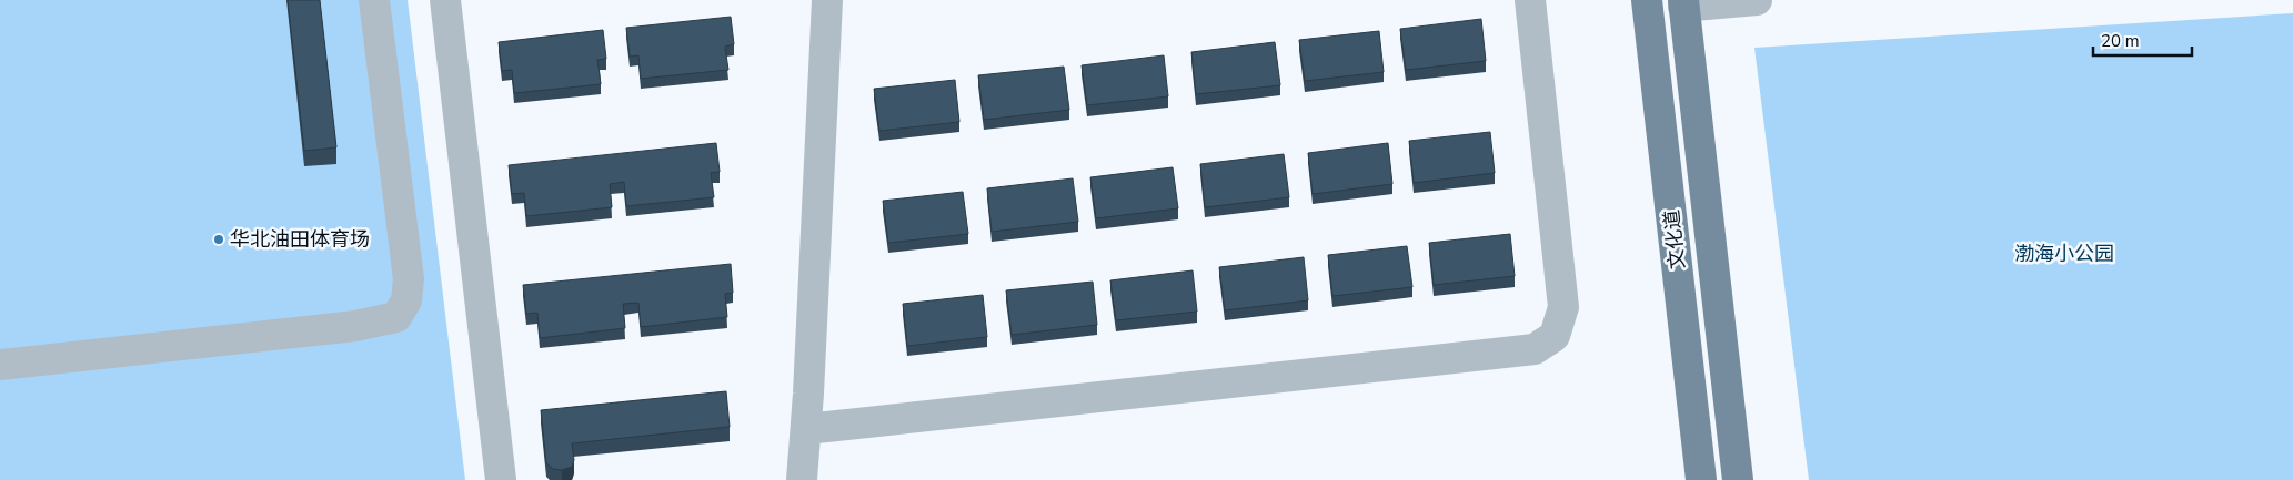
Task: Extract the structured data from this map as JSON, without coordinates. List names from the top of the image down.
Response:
{
  "streets": {
    "main road": ["文化道"]
  },
  "parks": ["渤海小公园"],
  "places": ["华北油田体育场"],
  "scale_bar": "20 m"
}
